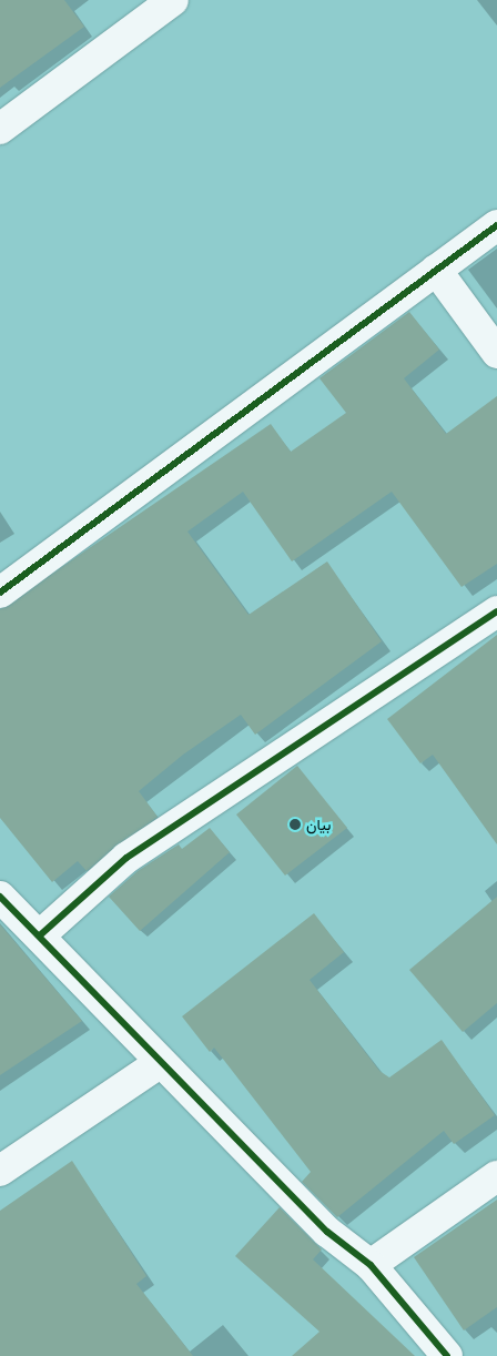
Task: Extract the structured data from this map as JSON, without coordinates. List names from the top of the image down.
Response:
{
  "places": ["بيان"]
}
